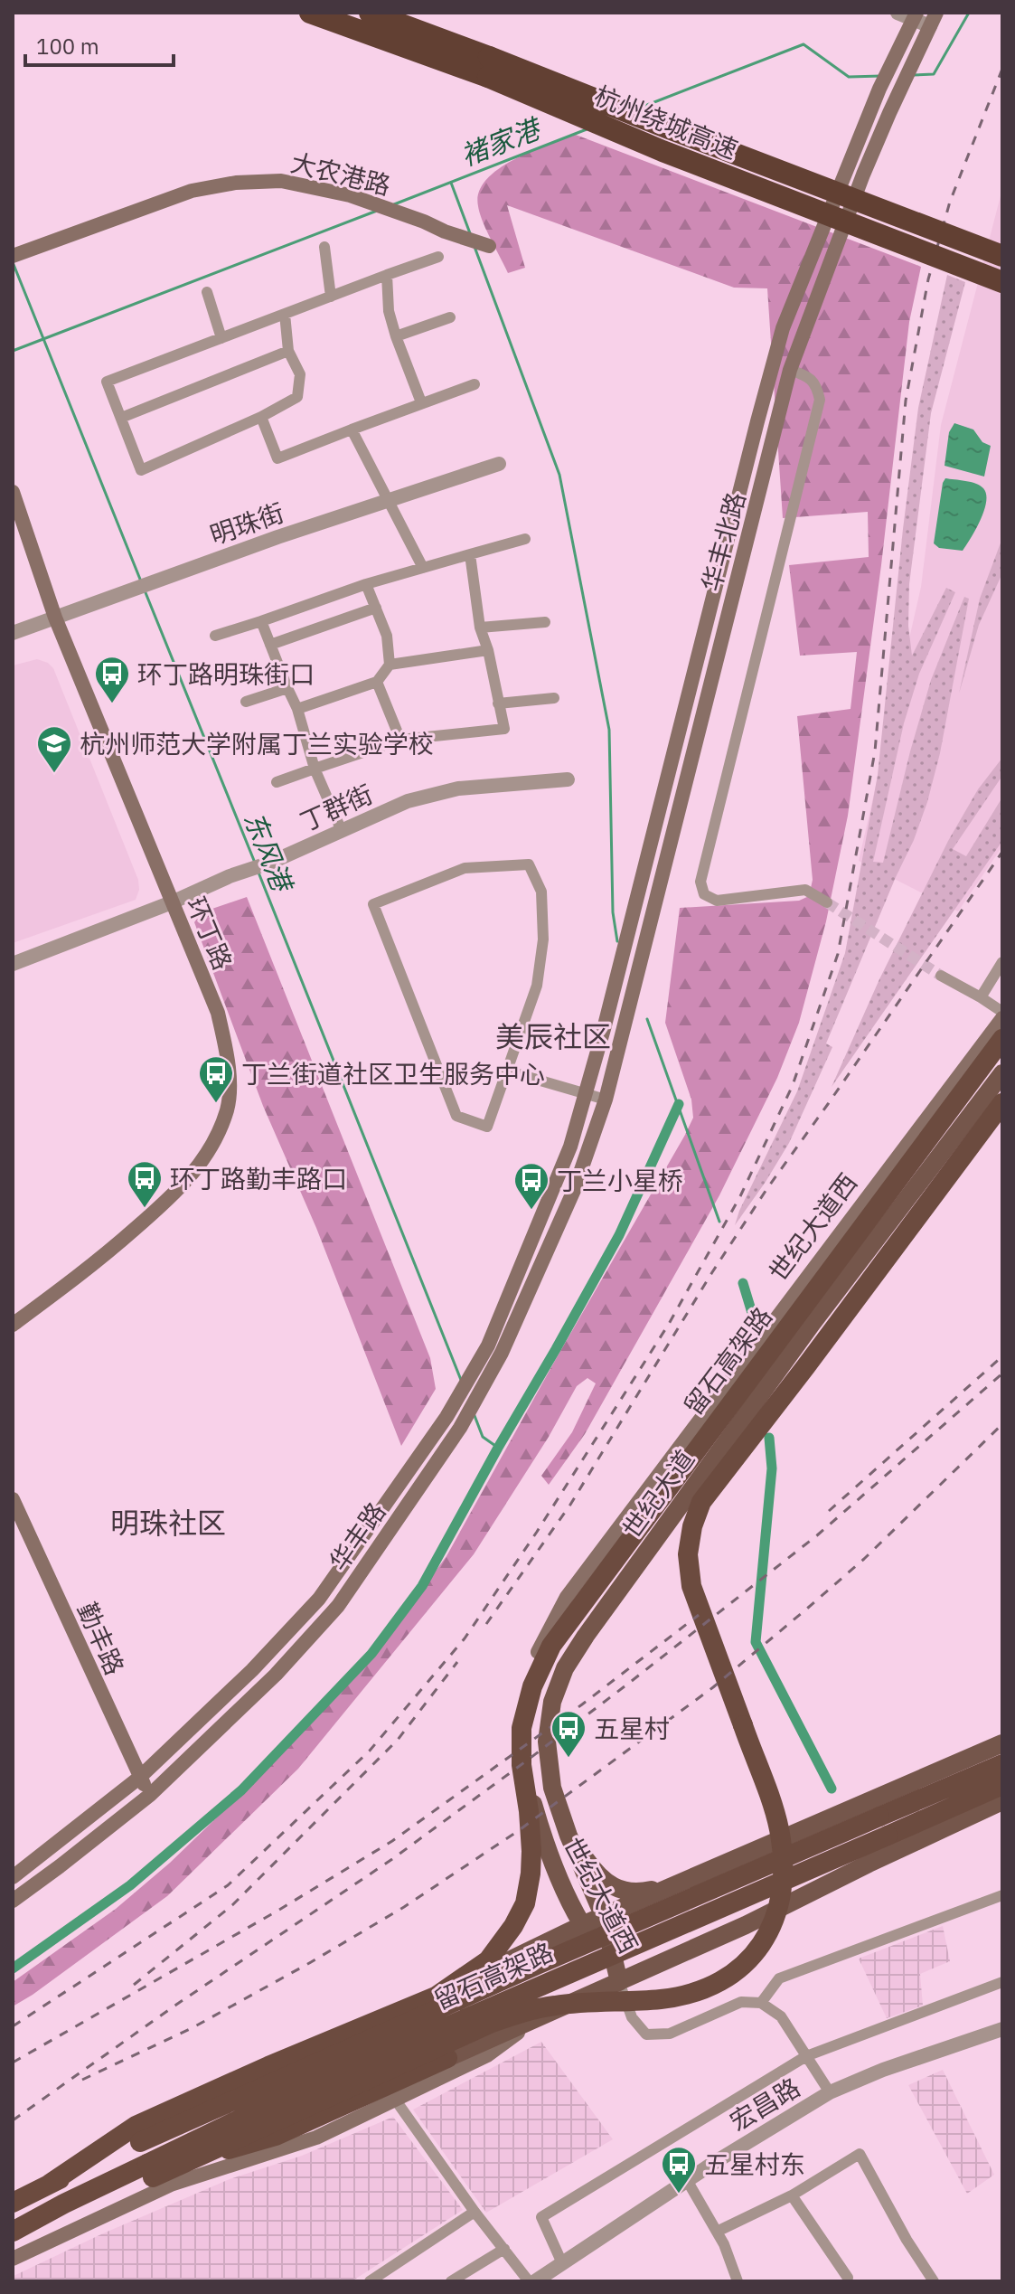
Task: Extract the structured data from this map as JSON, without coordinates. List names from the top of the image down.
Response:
{
  "streets": {
    "highway": ["杭州绕城高速", "留石高架路"],
    "main road": [
      "大农港路",
      "华丰北路",
      "环丁路",
      "世纪大道西",
      "世纪大道",
      "华丰路",
      "勤丰路"
    ],
    "street": ["明珠街", "丁群街", "宏昌路"]
  },
  "crossings": [
    ["明珠街", "环丁路"],
    ["华丰北路", "华丰路"],
    ["丁群街", "环丁路"],
    ["世纪大道西", "留石高架路"],
    ["世纪大道西", "世纪大道"],
    ["华丰路", "勤丰路"]
  ],
  "districts": ["美辰社区", "明珠社区"],
  "water": ["褚家港", "东风港"],
  "places": {
    "bus stop": [
      "环丁路明珠街口",
      "丁兰街道社区卫生服务中心",
      "环丁路勤丰路口",
      "丁兰小星桥",
      "五星村",
      "五星村东"
    ],
    "school or university": ["杭州师范大学附属丁兰实验学校"]
  },
  "scale_bar": "100 m"
}
